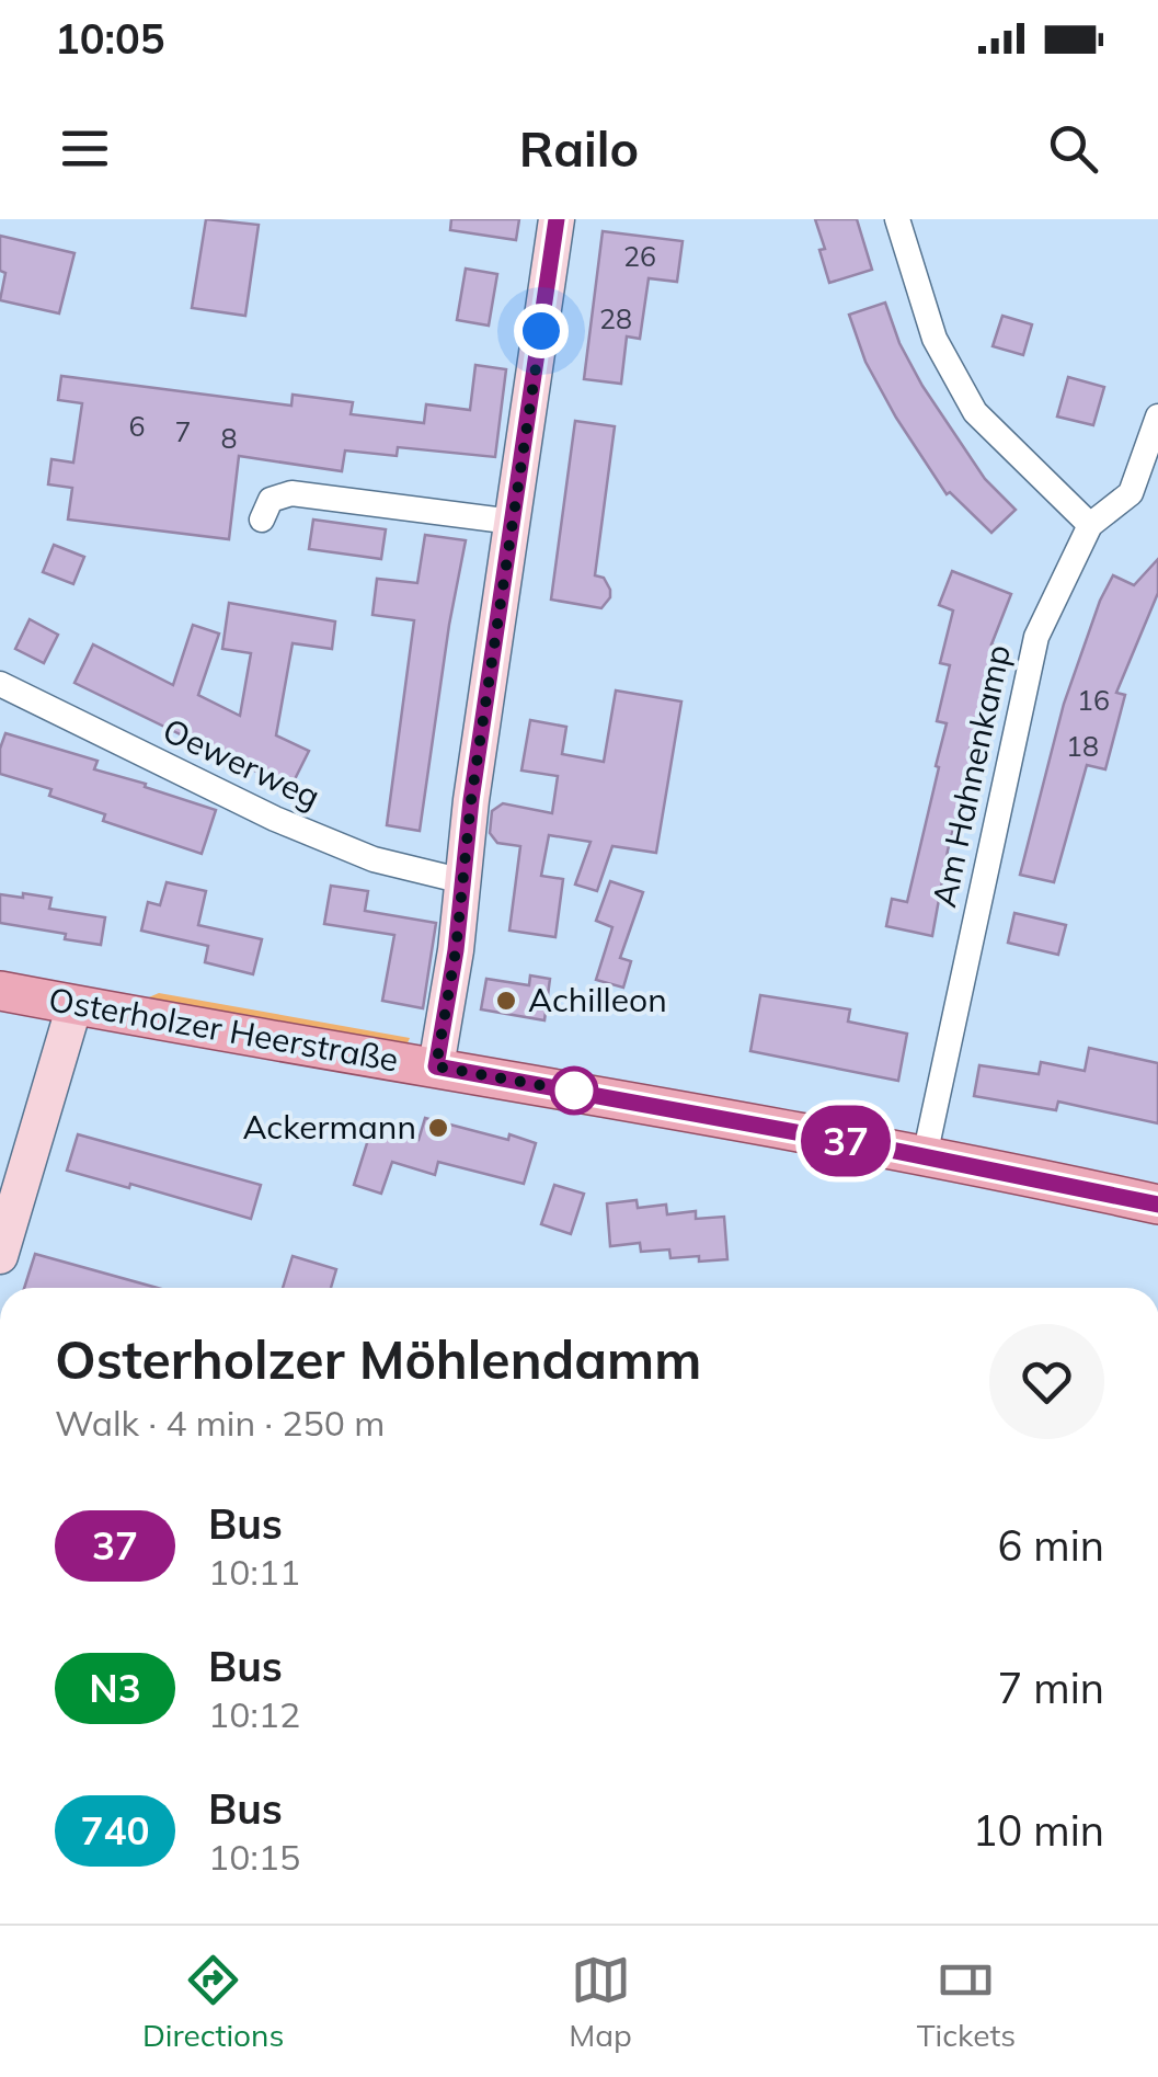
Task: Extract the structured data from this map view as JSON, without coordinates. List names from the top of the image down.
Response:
{
  "streets": {
    "main road": ["Osterholzer Heerstraße"],
    "street": ["Oewerweg", "Am Hahnenkamp"]
  },
  "crossings": [
    ["Am Hahnenkamp", "Osterholzer Heerstraße"]
  ],
  "places": ["Achilleon", "Ackermann"],
  "lines": ["bus line 37"],
  "house_numbers": [
    "26",
    "28",
    "6",
    "7",
    "8",
    "16",
    "18"
  ],
  "page": {
    "status": "10:05",
    "header": "Railo",
    "on_map": "37",
    "heading": ["Osterholzer Möhlendamm", "Walk · 4 min · 250 m"],
    "list": [
      {
        "mark": "37",
        "name": "Bus",
        "note": "10:11",
        "value": "6 min"
      },
      {
        "mark": "N3",
        "name": "Bus",
        "note": "10:12",
        "value": "7 min"
      },
      {
        "mark": "740",
        "name": "Bus",
        "note": "10:15",
        "value": "10 min"
      }
    ],
    "tabs": ["Directions", "Map", "Tickets"]
  }
}
